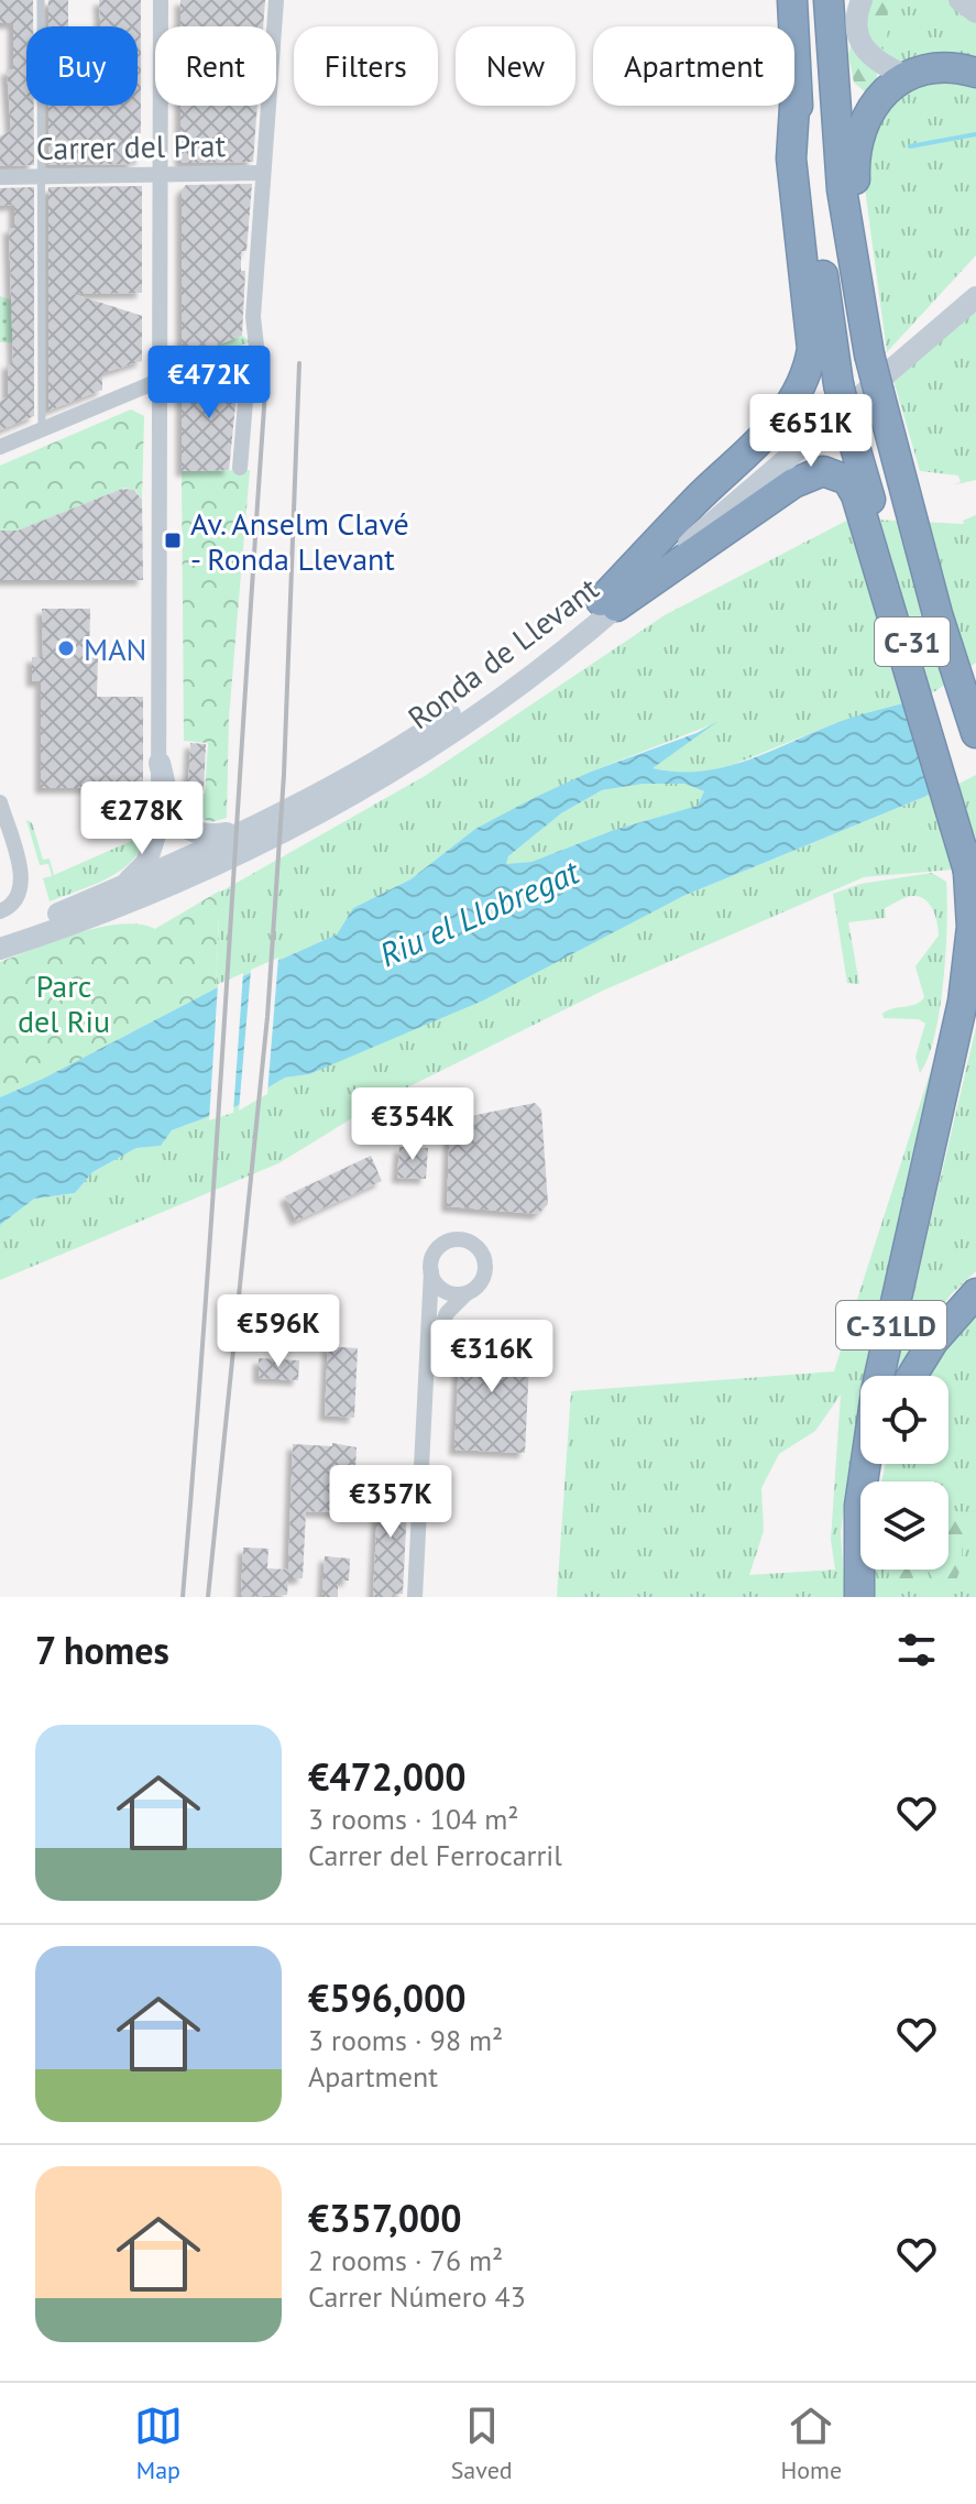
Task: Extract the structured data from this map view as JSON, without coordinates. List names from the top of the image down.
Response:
{
  "streets": {
    "highway": ["C-31", "C-31LD"],
    "main road": ["Ronda de Llevant"],
    "street": ["Carrer del Prat"]
  },
  "crossings": [
    ["C-31", "C-31LD"]
  ],
  "water": ["Riu el Llobregat"],
  "parks": ["Parc del Riu"],
  "places": {
    "transit": ["Av. Anselm Clavé - Ronda Llevant"],
    "other": ["MAN"]
  },
  "page": {
    "chip": [
      "Buy",
      "Rent",
      "Filters",
      "New",
      "Apartment"
    ],
    "price": [
      "€472K",
      "€651K",
      "€278K",
      "€354K",
      "€596K",
      "€316K",
      "€357K"
    ],
    "heading": "7 homes",
    "list": [
      {
        "name": "€472,000",
        "note": "3 rooms · 104 m² · Carrer del Ferrocarril"
      },
      {
        "name": "€596,000",
        "note": "3 rooms · 98 m² · Apartment"
      },
      {
        "name": "€357,000",
        "note": "2 rooms · 76 m² · Carrer Número 43"
      }
    ],
    "tabs": ["Map", "Saved", "Home"]
  }
}
